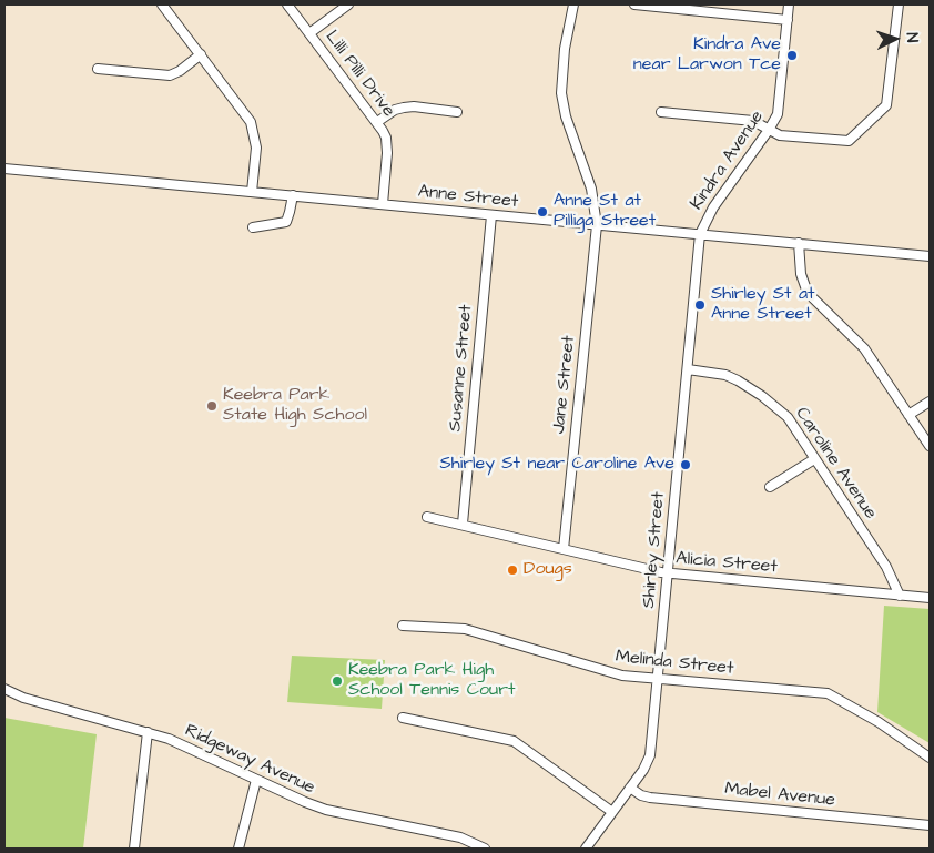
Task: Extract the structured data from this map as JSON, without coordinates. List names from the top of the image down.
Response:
{
  "streets": {
    "street": [
      "Lilli Pilli Drive",
      "Kindra Avenue",
      "Anne Street",
      "Susanne Street",
      "Jane Street",
      "Caroline Avenue",
      "Shirley Street",
      "Alicia Street",
      "Melinda Street",
      "Ridgeway Avenue",
      "Mabel Avenue"
    ]
  },
  "crossings": [
    ["Lilli Pilli Drive", "Anne Street"],
    ["Kindra Avenue", "Anne Street"],
    ["Kindra Avenue", "Shirley Street"],
    ["Anne Street", "Susanne Street"],
    ["Anne Street", "Jane Street"],
    ["Anne Street", "Shirley Street"],
    ["Susanne Street", "Alicia Street"],
    ["Jane Street", "Alicia Street"],
    ["Caroline Avenue", "Shirley Street"],
    ["Caroline Avenue", "Alicia Street"],
    ["Shirley Street", "Alicia Street"],
    ["Shirley Street", "Melinda Street"],
    ["Shirley Street", "Mabel Avenue"]
  ],
  "places": [
    "Kindra Ave near Larwon Tce",
    "Anne St at Pilliga Street",
    "Shirley St at Anne Street",
    "Keebra Park State High School",
    "Shirley St near Caroline Ave",
    "Dougs",
    "Keebra Park High School Tennis Court"
  ],
  "north": "right"
}
